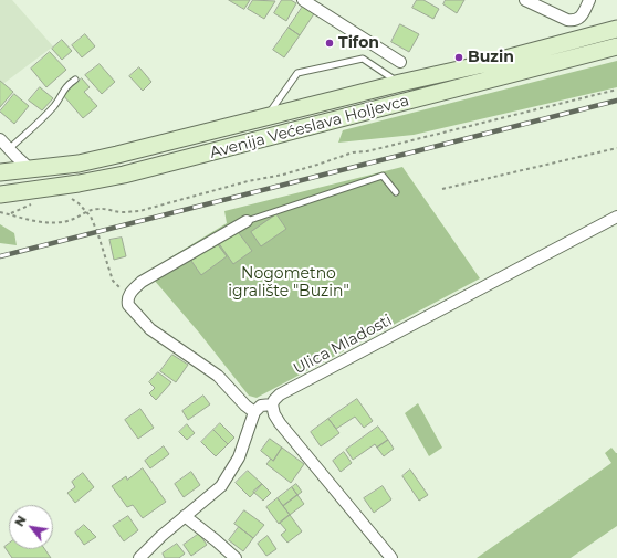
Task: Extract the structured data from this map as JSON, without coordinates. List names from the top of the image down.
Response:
{
  "streets": {
    "main road": ["Avenija Većeslava Holjevca"],
    "street": ["Ulica Mladosti"]
  },
  "parks": ["Nogometno igralište \"Buzin\""],
  "places": ["Tifon", "Buzin"],
  "north": "top left"
}
